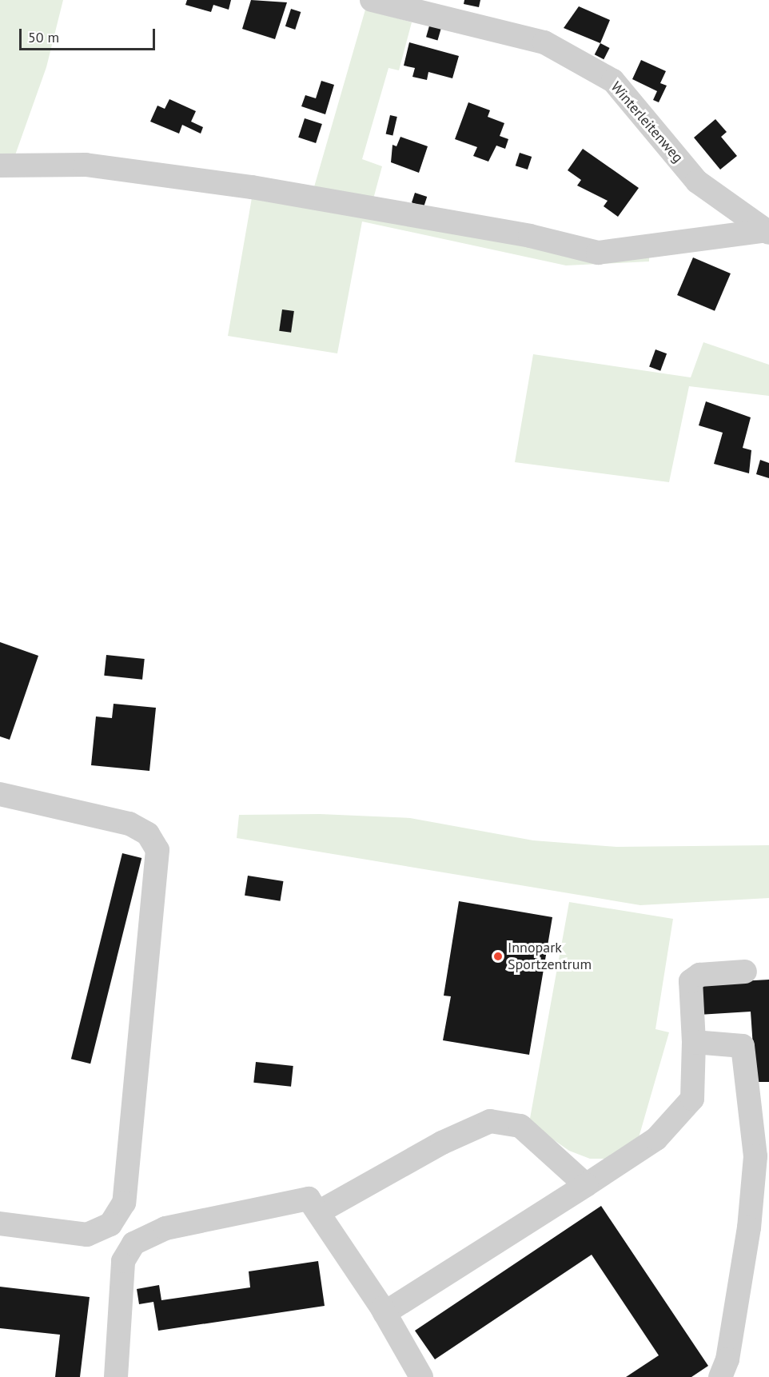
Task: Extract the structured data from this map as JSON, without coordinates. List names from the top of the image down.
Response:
{
  "streets": {
    "street": ["Winterleitenweg"]
  },
  "places": ["Innopark Sportzentrum"],
  "scale_bar": "50 m"
}
